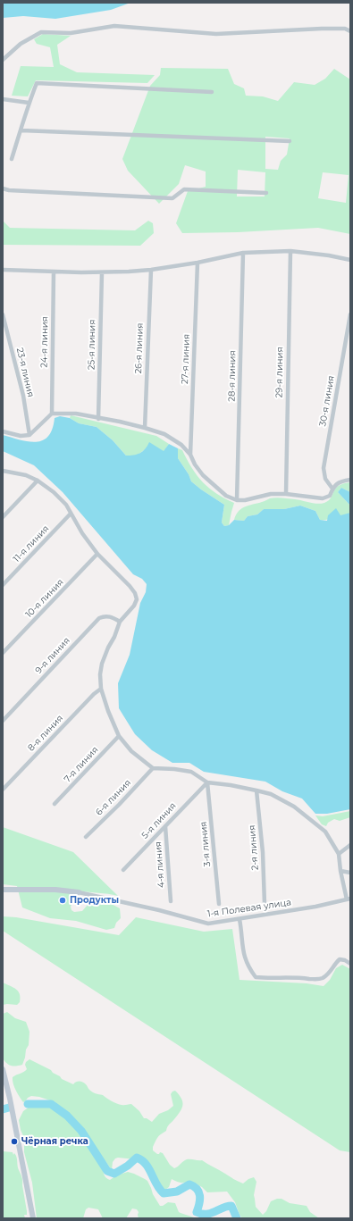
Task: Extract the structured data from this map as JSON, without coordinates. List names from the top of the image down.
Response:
{
  "streets": {
    "street": [
      "24-я линия",
      "25-я линия",
      "26-я линия",
      "27-я линия",
      "23-я линия",
      "29-я линия",
      "28-я линия",
      "30-я линия",
      "11-я линия",
      "10-я линия",
      "9-я линия",
      "8-я линия",
      "7-я линия",
      "6-я линия",
      "5-я линия",
      "3-я линия",
      "2-я линия",
      "4-я линия",
      "1-я Полевая улица"
    ]
  },
  "crossings": [
    ["5-я линия", "3-я линия"],
    ["5-я линия", "4-я линия"]
  ],
  "places": ["Продукты", "Чёрная речка"]
}
